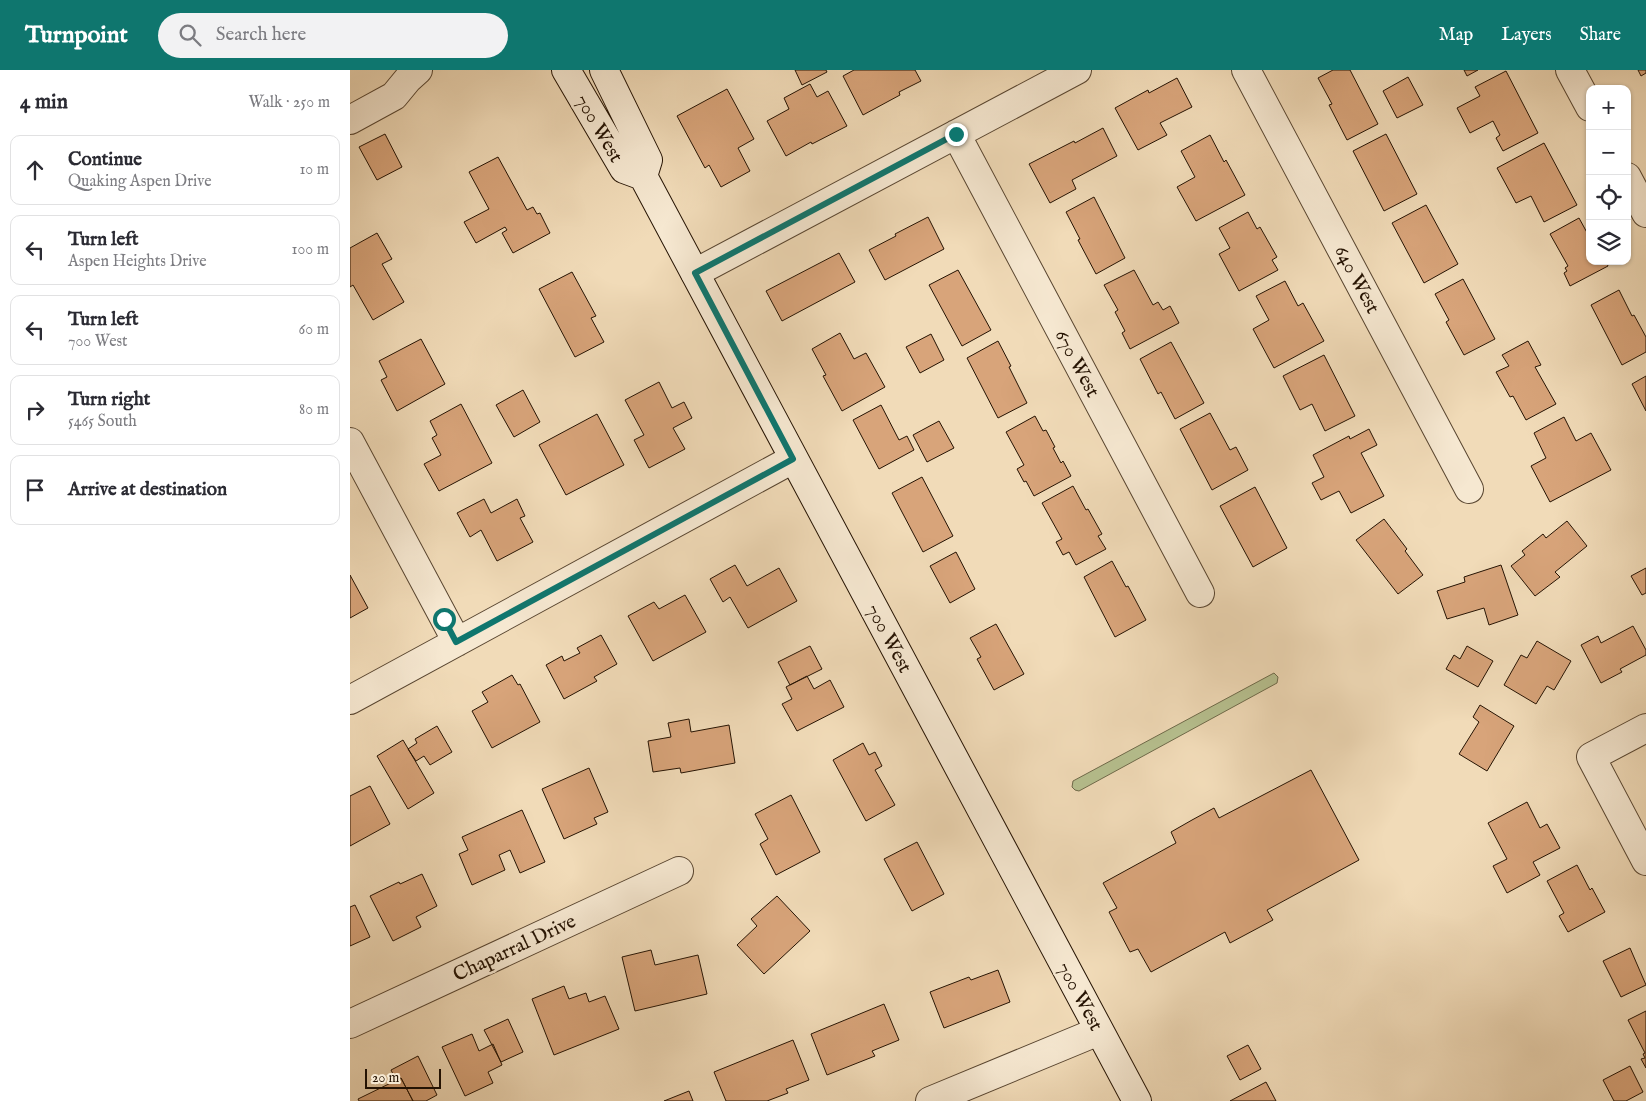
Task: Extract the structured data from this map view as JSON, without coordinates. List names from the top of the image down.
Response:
{
  "streets": {
    "street": [
      "700 West",
      "640 West",
      "670 West",
      "Chaparral Drive"
    ]
  },
  "scale_bar": "20 m",
  "page": {
    "header": "Turnpoint",
    "search": "Search here",
    "nav": ["Map", "Layers", "Share"],
    "heading": ["4 min", "Walk · 250 m"],
    "map_buttons": ["+", "−"],
    "list": [
      ["Continue", "Quaking Aspen Drive", "10 m"],
      ["Turn left", "Aspen Heights Drive", "100 m"],
      ["Turn left", "700 West", "60 m"],
      ["Turn right", "5465 South", "80 m"],
      "Arrive at destination"
    ],
    "scale": "20 m"
  }
}
